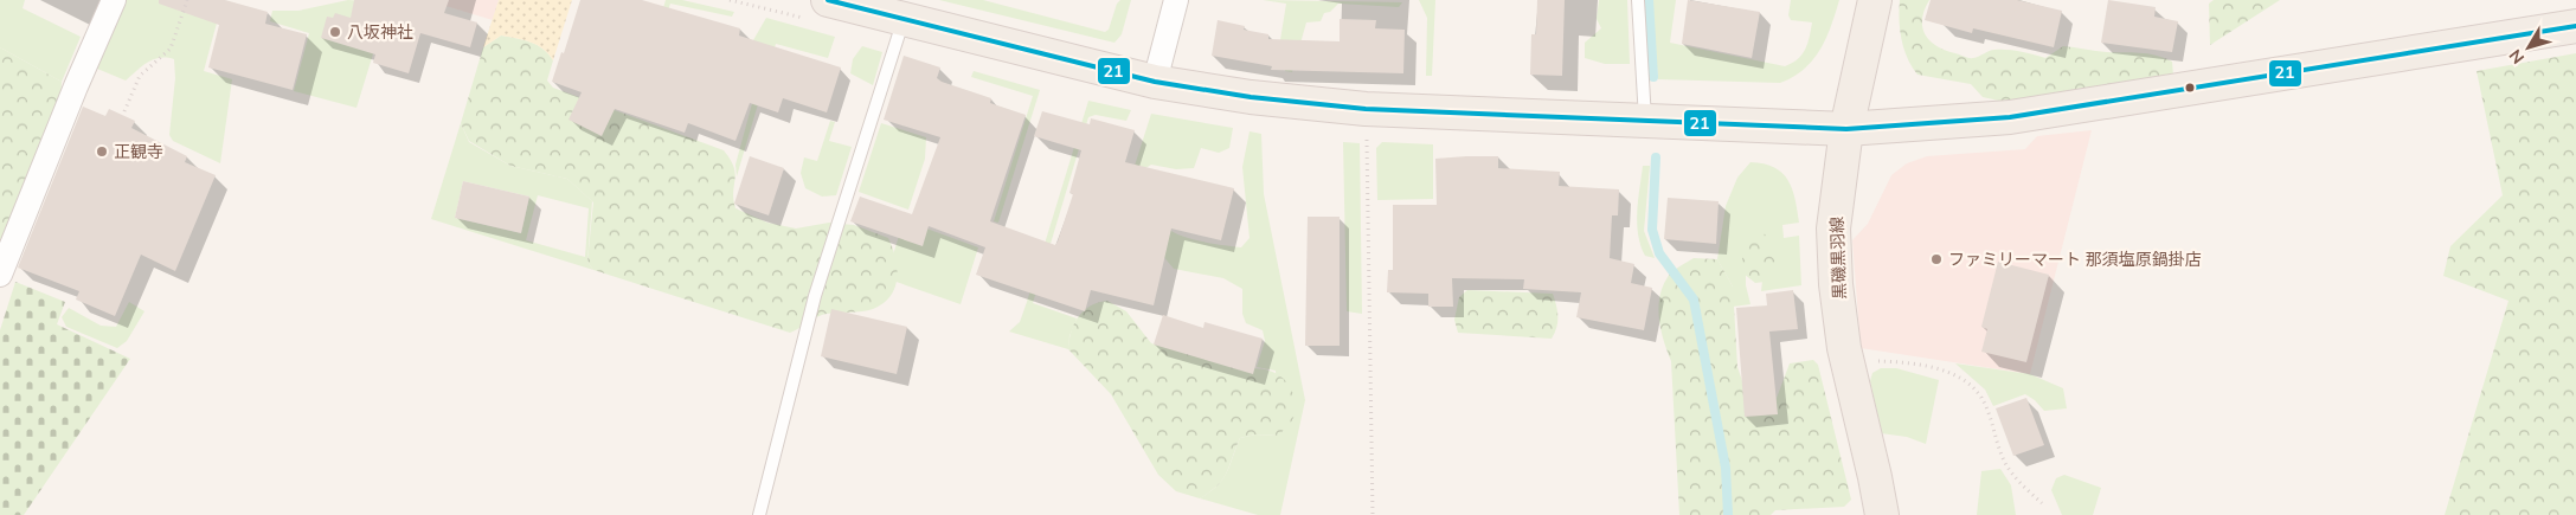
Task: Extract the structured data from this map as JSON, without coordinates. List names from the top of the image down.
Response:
{
  "streets": {
    "main road": ["黒磯黒羽線"]
  },
  "places": ["八坂神社", "正観寺", "ファミリーマート 那須塩原鍋掛店"],
  "lines": ["transit line 21"],
  "north": "bottom left"
}
